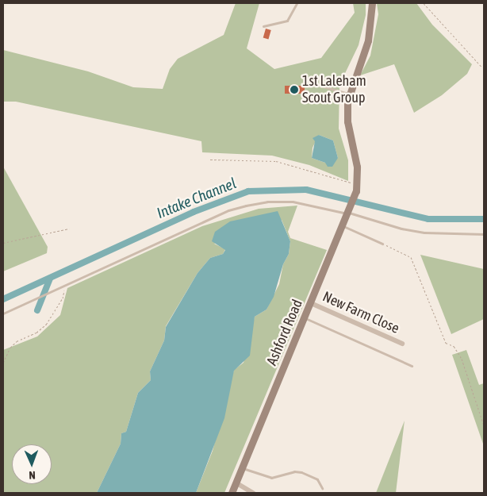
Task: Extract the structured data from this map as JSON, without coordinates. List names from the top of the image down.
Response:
{
  "streets": {
    "main road": ["Ashford Road"],
    "street": ["New Farm Close"]
  },
  "crossings": [
    ["New Farm Close", "Ashford Road"]
  ],
  "water": ["Intake Channel"],
  "places": ["1st Laleham Scout Group"],
  "north": "bottom"
}
